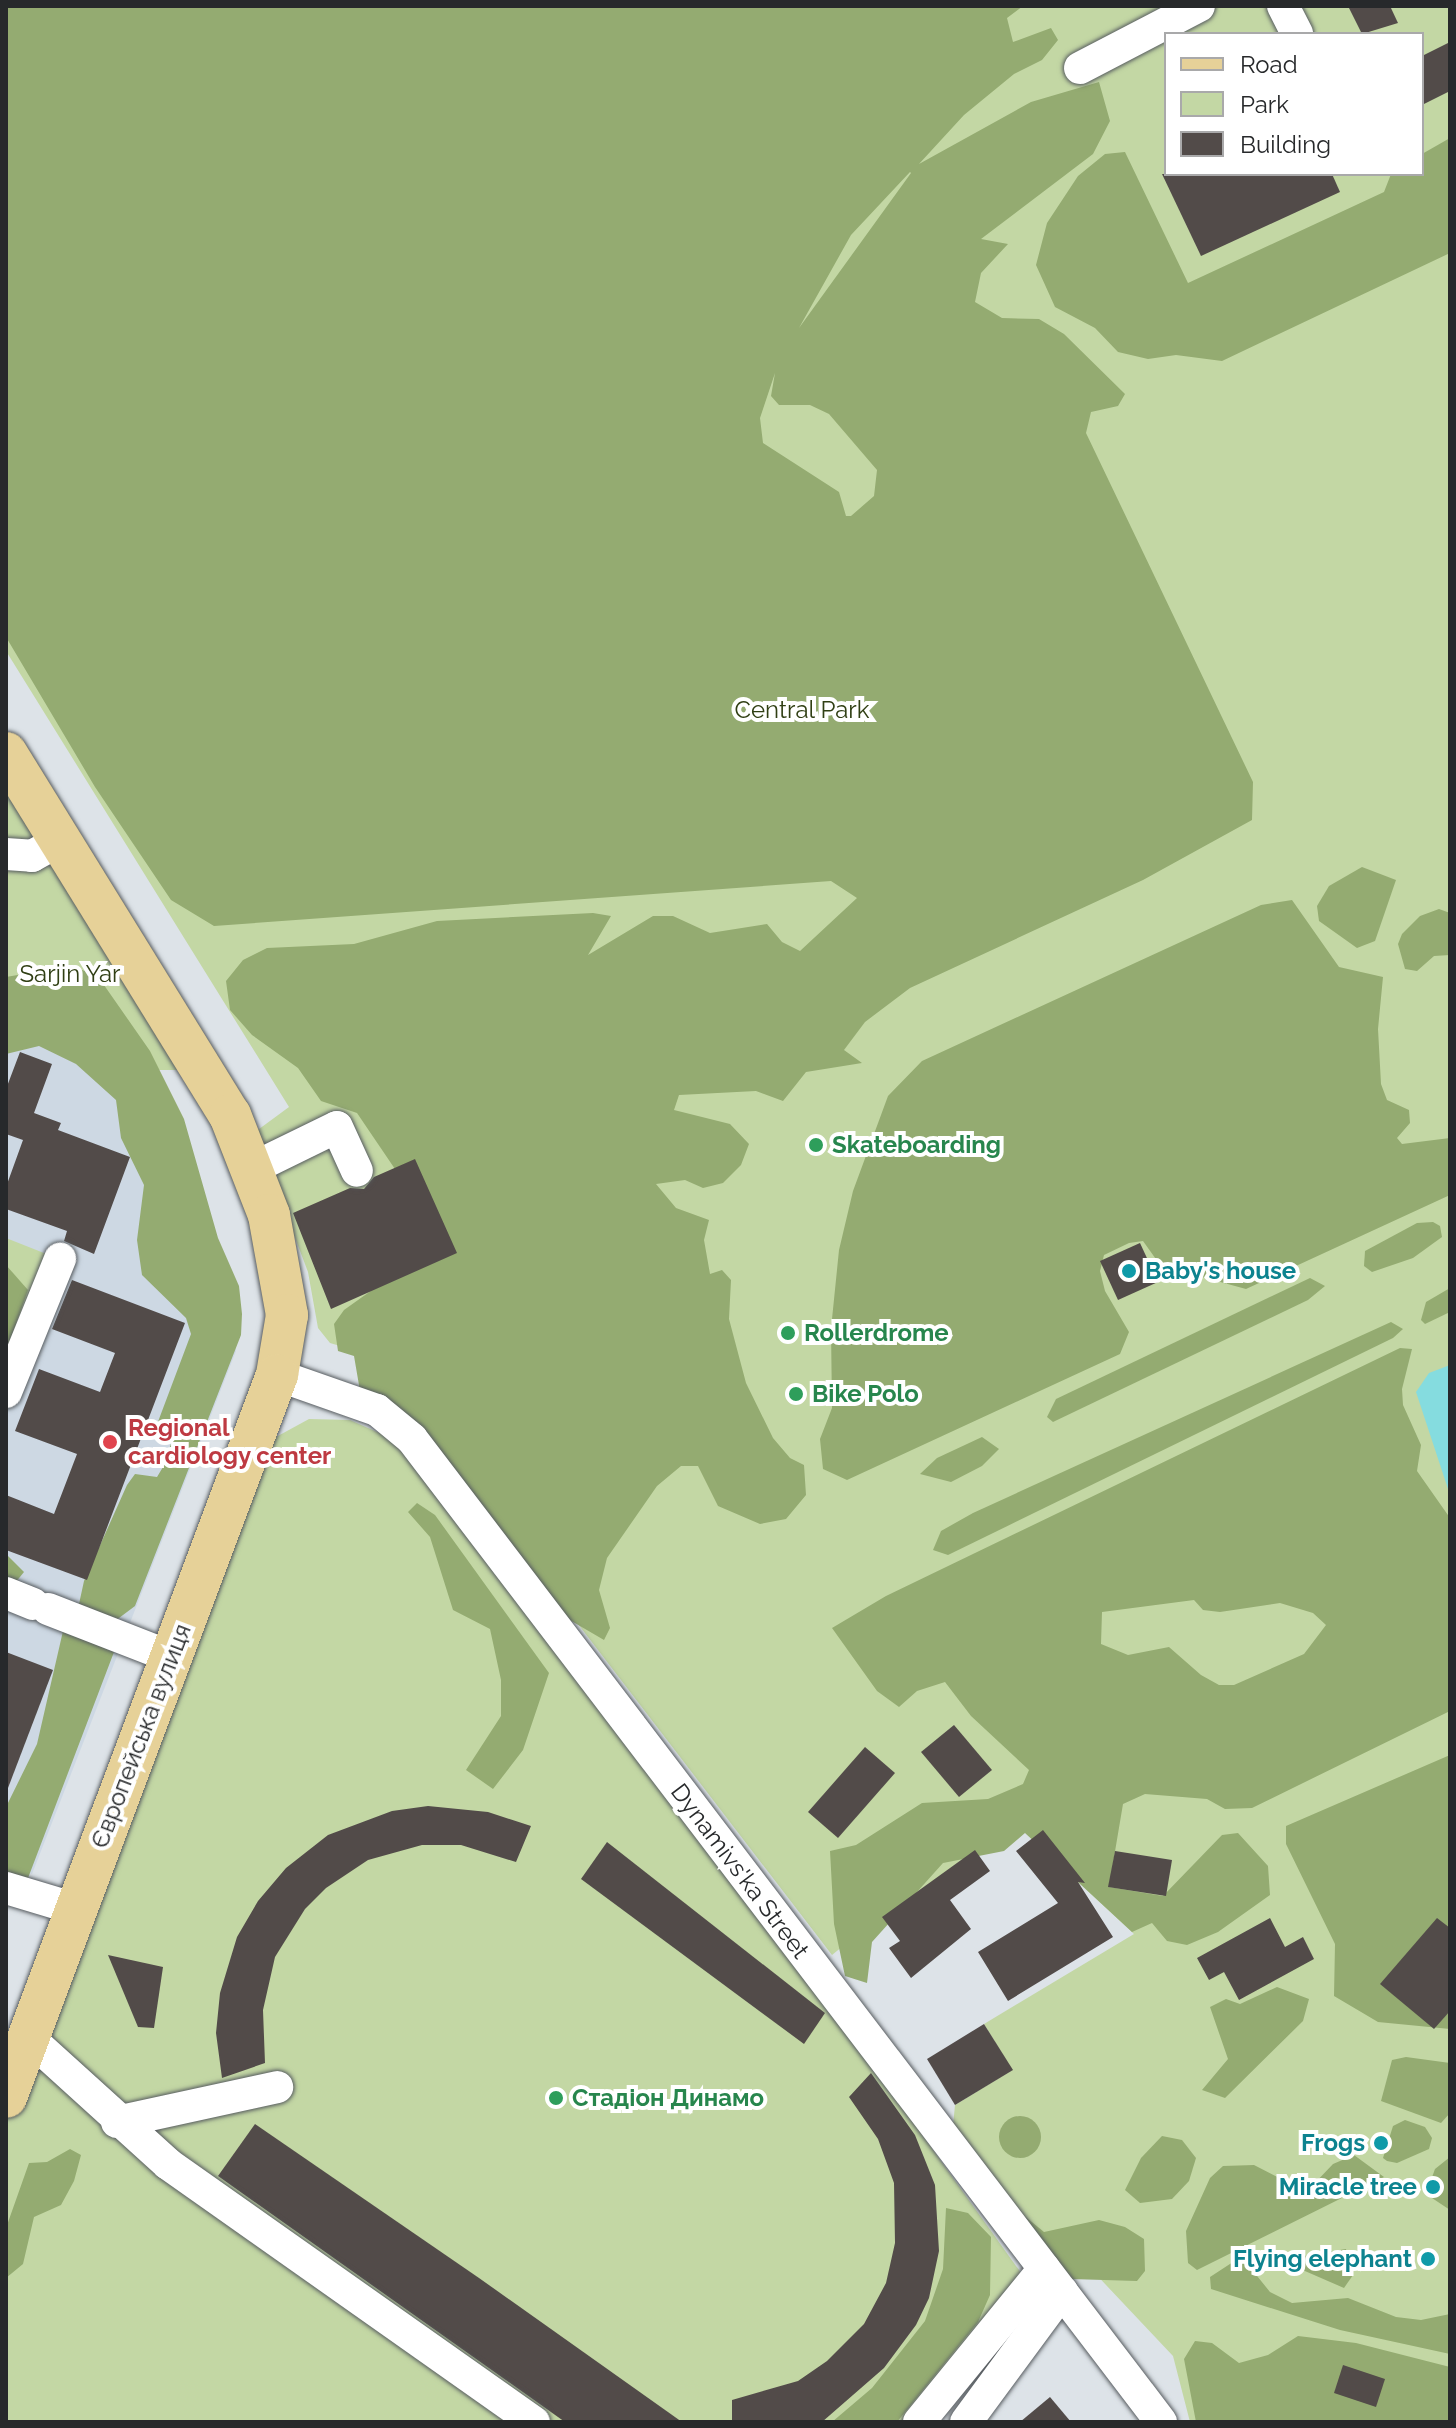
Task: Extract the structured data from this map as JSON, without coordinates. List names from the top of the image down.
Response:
{
  "streets": {
    "main road": ["Європейська вулиця"],
    "street": ["Dynamivs'ka Street"]
  },
  "crossings": [
    ["Європейська вулиця", "Dynamivs'ka Street"]
  ],
  "parks": ["Central Park", "Sarjin Yar"],
  "places": [
    "Skateboarding",
    "Baby's house",
    "Rollerdrome",
    "Bike Polo",
    "Regional cardiology center",
    "Стадіон Динамо",
    "Frogs",
    "Miracle tree",
    "Flying elephant"
  ],
  "legend": ["Road", "Park", "Building"]
}
